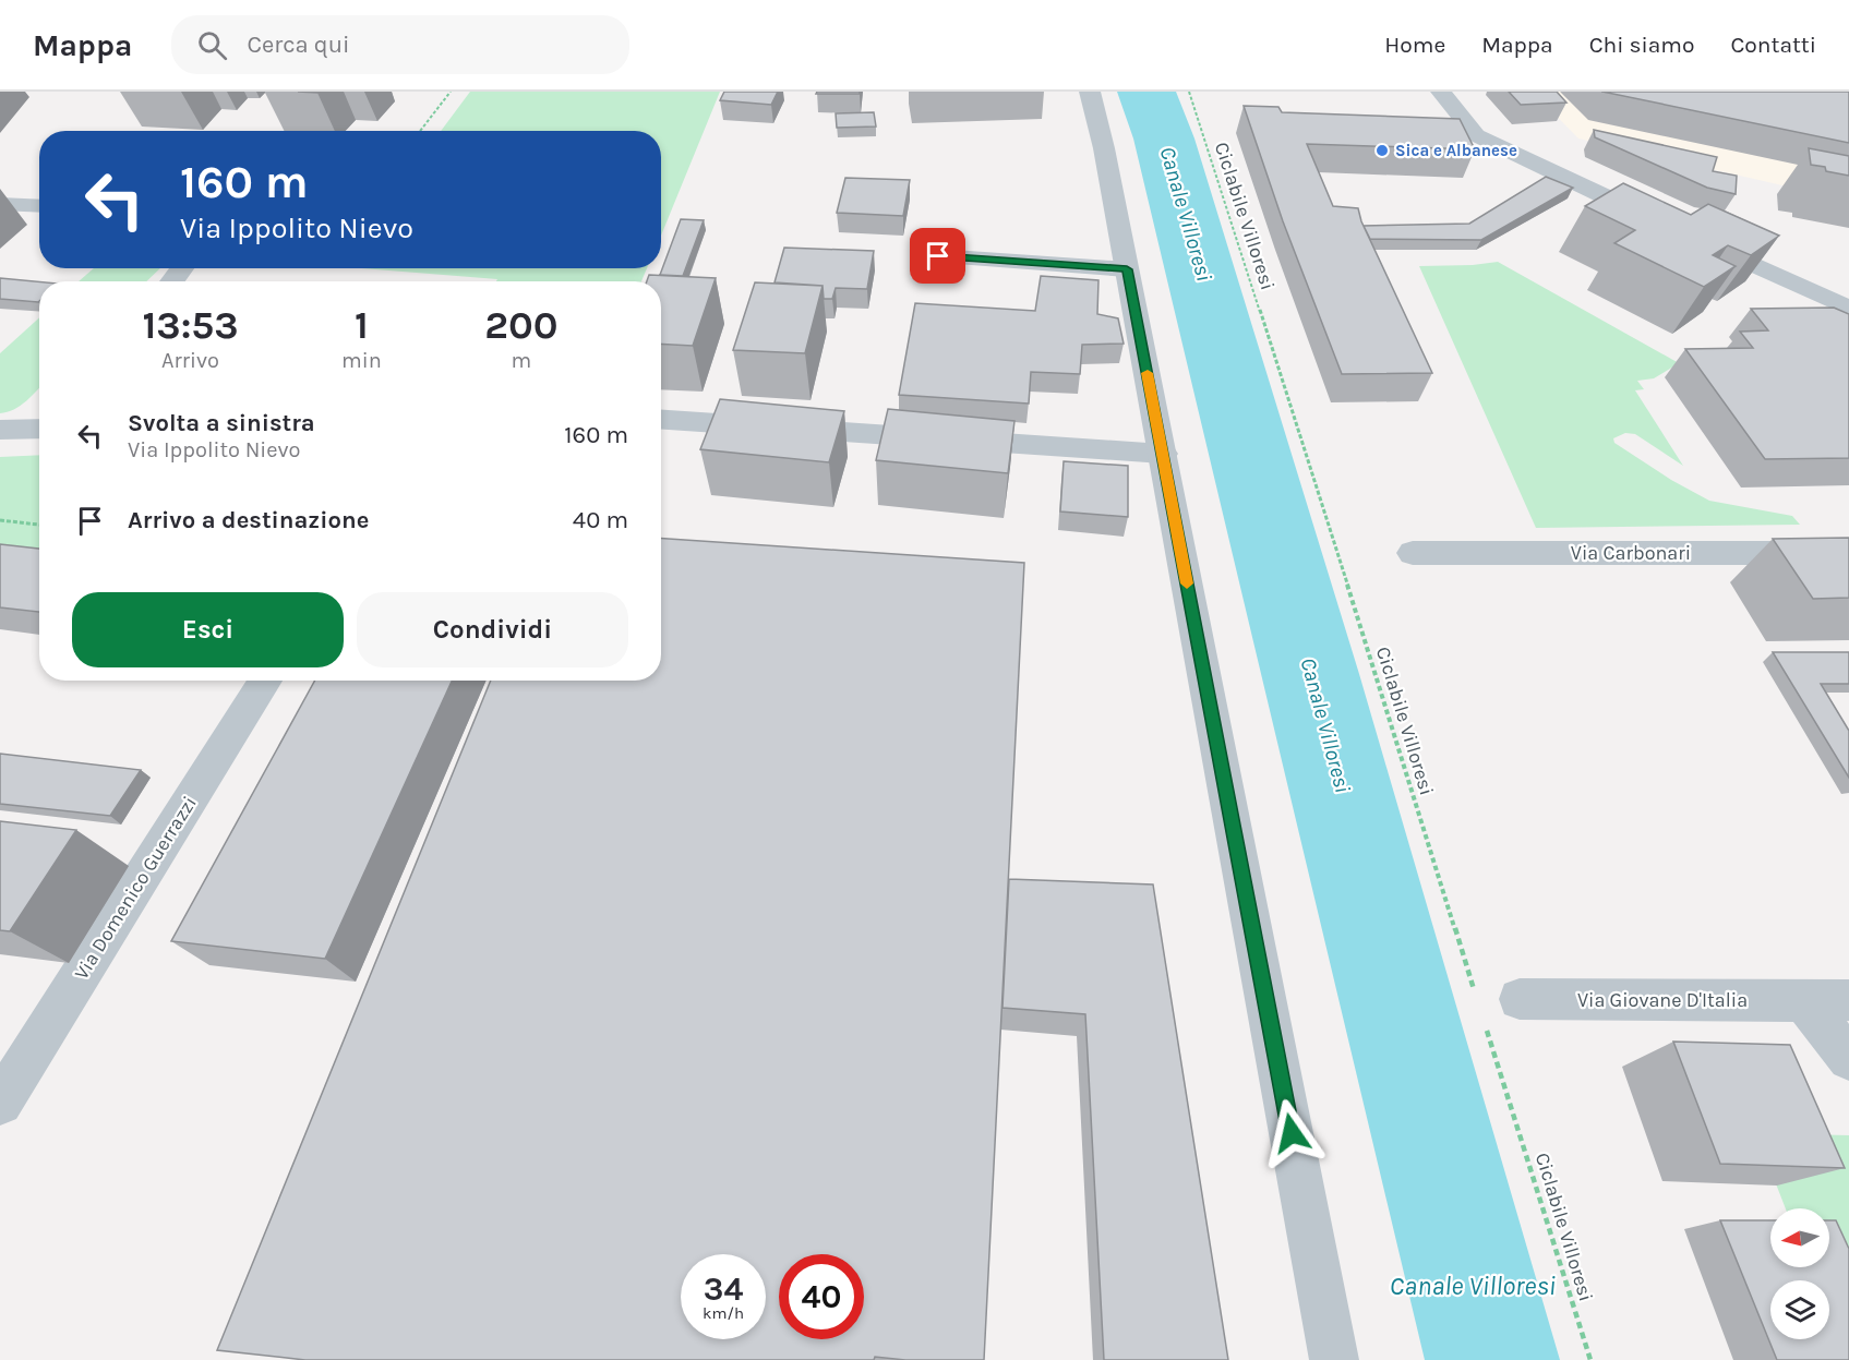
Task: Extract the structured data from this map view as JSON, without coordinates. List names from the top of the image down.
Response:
{
  "streets": {
    "street": ["Via Carbonari", "Via Domenico Guerrazzi", "Via Giovane D'Italia"],
    "path": ["Ciclabile Villoresi"]
  },
  "water": ["Canale Villoresi"],
  "places": ["Sica e Albanese"],
  "north": "left",
  "page": {
    "header": "Mappa",
    "search": "Cerca qui",
    "nav": [
      "Home",
      "Mappa",
      "Chi siamo",
      "Contatti"
    ],
    "turn": ["160 m", "Via Ippolito Nievo"],
    "eta": [
      "13:53",
      "Arrivo",
      "1",
      "min",
      "200",
      "m"
    ],
    "list": [
      {
        "name": "Svolta a sinistra",
        "note": "Via Ippolito Nievo",
        "value": "160 m"
      },
      {
        "name": "Arrivo a destinazione",
        "value": "40 m"
      }
    ],
    "buttons": ["Esci", "Condividi"],
    "speed": "34 km/h",
    "limit": "40"
  }
}
